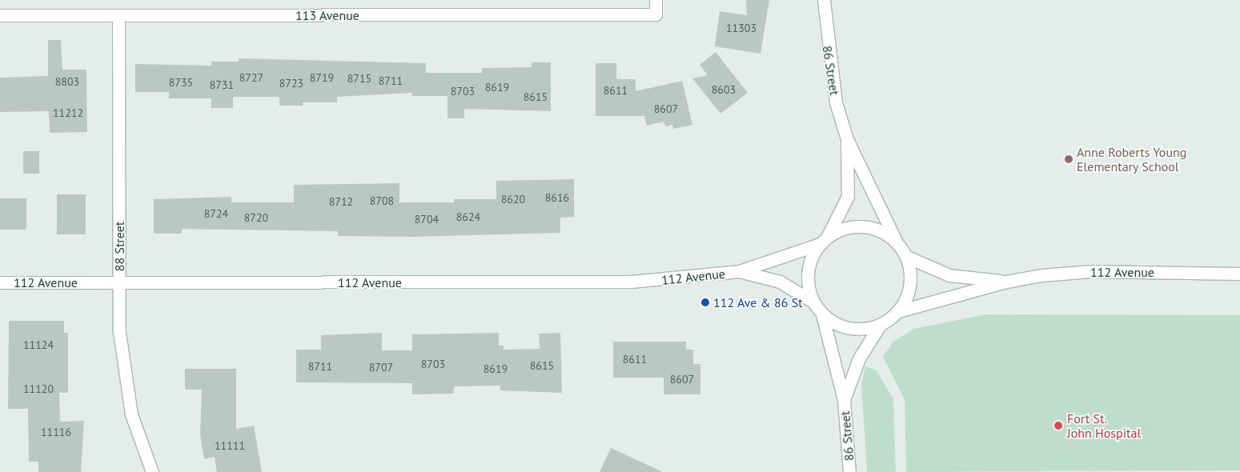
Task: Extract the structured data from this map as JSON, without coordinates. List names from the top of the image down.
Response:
{
  "streets": {
    "street": [
      "113 Avenue",
      "86 Street",
      "88 Street",
      "112 Avenue"
    ]
  },
  "crossings": [
    ["113 Avenue", "88 Street"],
    ["86 Street", "112 Avenue"],
    ["88 Street", "112 Avenue"]
  ],
  "places": ["Anne Roberts Young Elementary School", "112 Ave & 86 St", "Fort St. John Hospital"],
  "house_numbers": [
    "11303",
    "8727",
    "8719",
    "8715",
    "8711",
    "8803",
    "8735",
    "8723",
    "8731",
    "8619",
    "8603",
    "8611",
    "8703",
    "8615",
    "8607",
    "11212",
    "8616",
    "8620",
    "8708",
    "8712",
    "8724",
    "8624",
    "8720",
    "8704",
    "11124",
    "8611",
    "8703",
    "8615",
    "8711",
    "8707",
    "8619",
    "8607",
    "11120",
    "11116",
    "11111"
  ]
}
